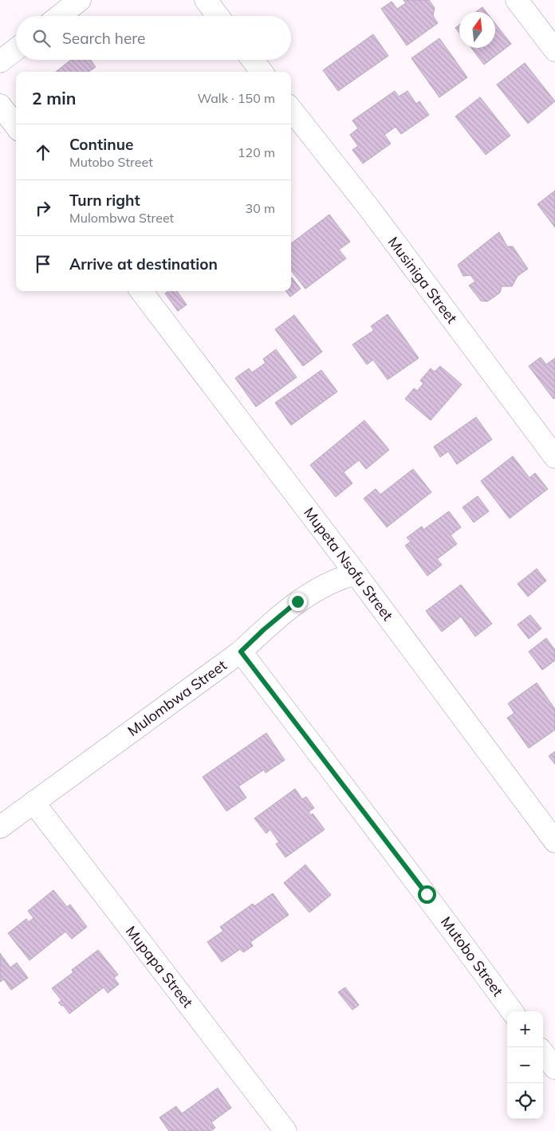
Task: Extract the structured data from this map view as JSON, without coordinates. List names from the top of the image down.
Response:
{
  "streets": {
    "street": [
      "Musiniga Street",
      "Mupeta Nsofu Street",
      "Mulombwa Street",
      "Mutobo Street",
      "Mupapa Street"
    ]
  },
  "crossings": [
    ["Mupeta Nsofu Street", "Mulombwa Street"],
    ["Mulombwa Street", "Mutobo Street"],
    ["Mulombwa Street", "Mupapa Street"]
  ],
  "north": "top",
  "page": {
    "search": "Search here",
    "heading": ["2 min", "Walk · 150 m"],
    "list": [
      ["Continue", "Mutobo Street", "120 m"],
      ["Turn right", "Mulombwa Street", "30 m"],
      "Arrive at destination"
    ],
    "map_buttons": ["+", "−"]
  }
}
